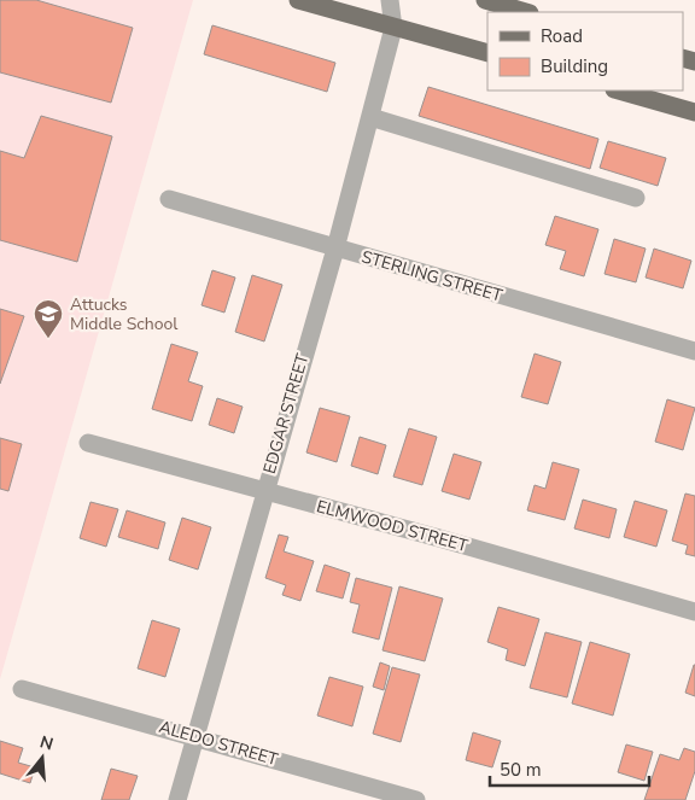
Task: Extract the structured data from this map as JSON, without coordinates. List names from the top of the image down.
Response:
{
  "streets": {
    "street": [
      "STERLING STREET",
      "EDGAR STREET",
      "ELMWOOD STREET",
      "ALEDO STREET"
    ]
  },
  "crossings": [
    ["STERLING STREET", "EDGAR STREET"],
    ["EDGAR STREET", "ELMWOOD STREET"],
    ["EDGAR STREET", "ALEDO STREET"]
  ],
  "places": {
    "school or university": ["Attucks Middle School"]
  },
  "legend": ["Road", "Building"],
  "scale_bar": "50 m",
  "north": "top"
}
